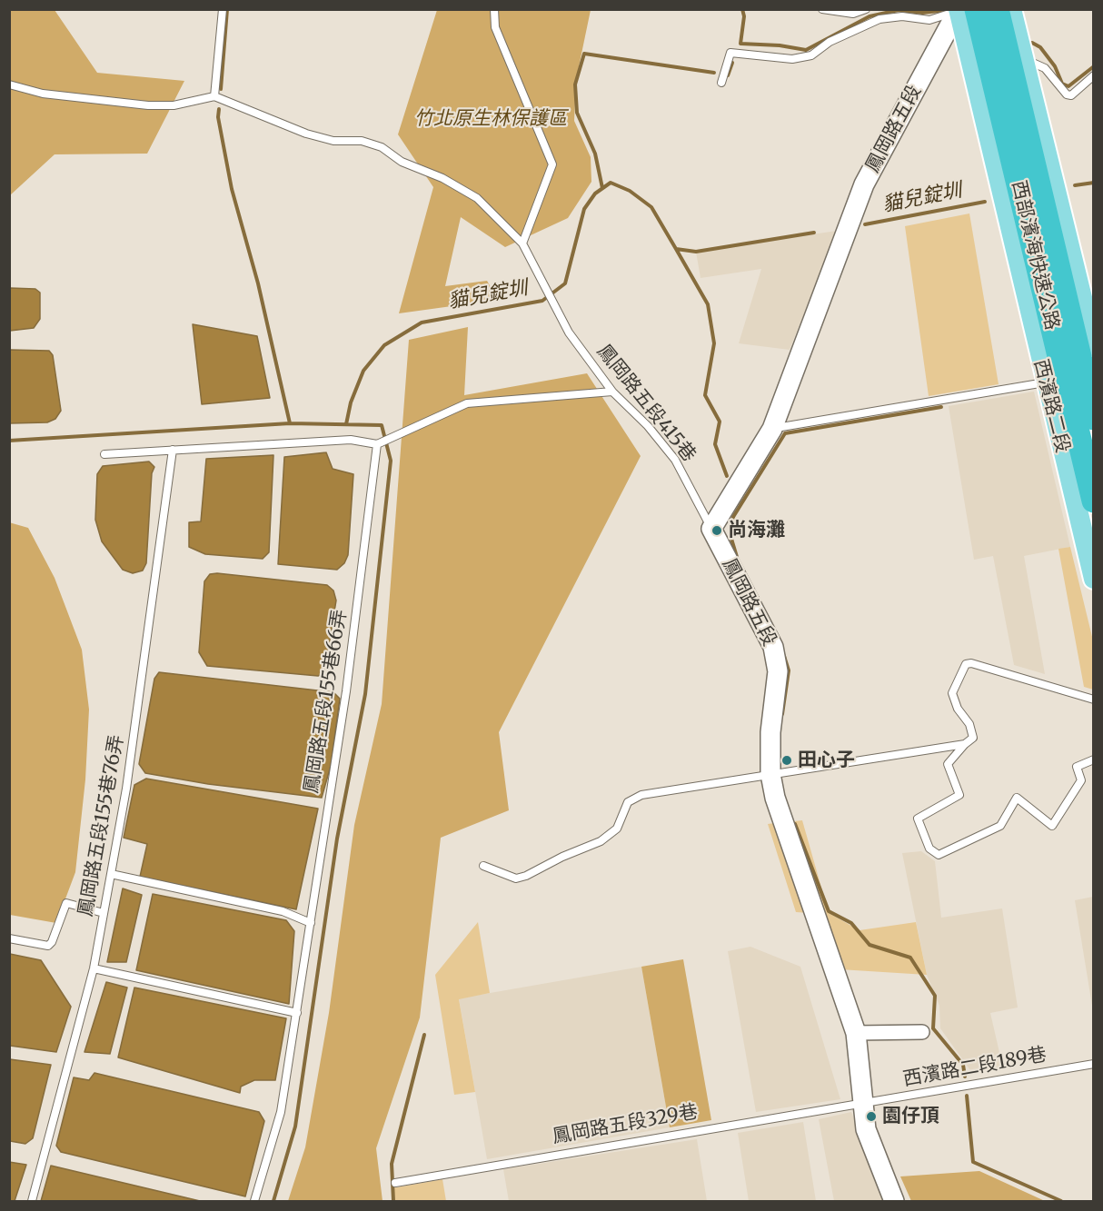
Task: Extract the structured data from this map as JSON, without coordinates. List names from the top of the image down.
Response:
{
  "streets": {
    "highway": ["西部濱海快速公路"],
    "main road": ["西濱路二段"],
    "street": ["鳳岡路五段"],
    "lane": [
      "鳳岡路五段415巷",
      "鳳岡路五段155巷66弄",
      "鳳岡路五段155巷76弄",
      "西濱路二段189巷",
      "鳳岡路五段329巷"
    ]
  },
  "crossings": [
    ["鳳岡路五段", "鳳岡路五段415巷"],
    ["鳳岡路五段", "西濱路二段"],
    ["鳳岡路五段", "西濱路二段189巷"],
    ["鳳岡路五段", "鳳岡路五段329巷"],
    ["西濱路二段189巷", "鳳岡路五段329巷"]
  ],
  "water": ["貓兒錠圳"],
  "parks": ["竹北原生林保護區"],
  "places": ["尚海灘", "田心子", "園仔頂"]
}
